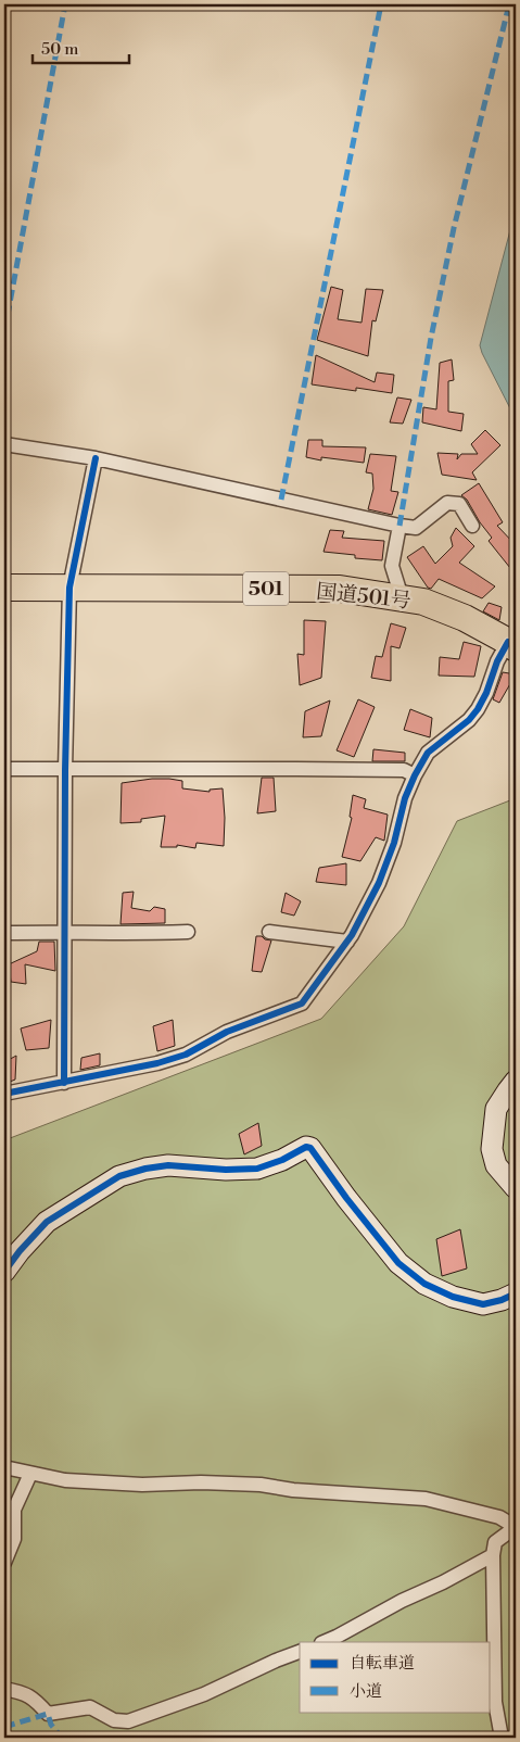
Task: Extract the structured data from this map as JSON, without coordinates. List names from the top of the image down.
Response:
{
  "streets": {
    "highway": ["501", "国道501号"]
  },
  "legend": ["自転車道", "小道"],
  "scale_bar": "50 m"
}
